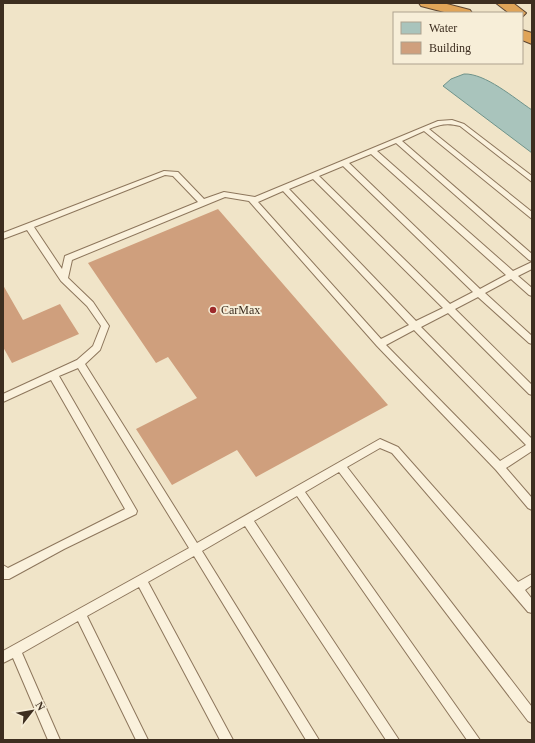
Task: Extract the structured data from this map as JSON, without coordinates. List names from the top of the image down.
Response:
{
  "places": ["CarMax"],
  "legend": ["Water", "Building"],
  "north": "top right"
}
